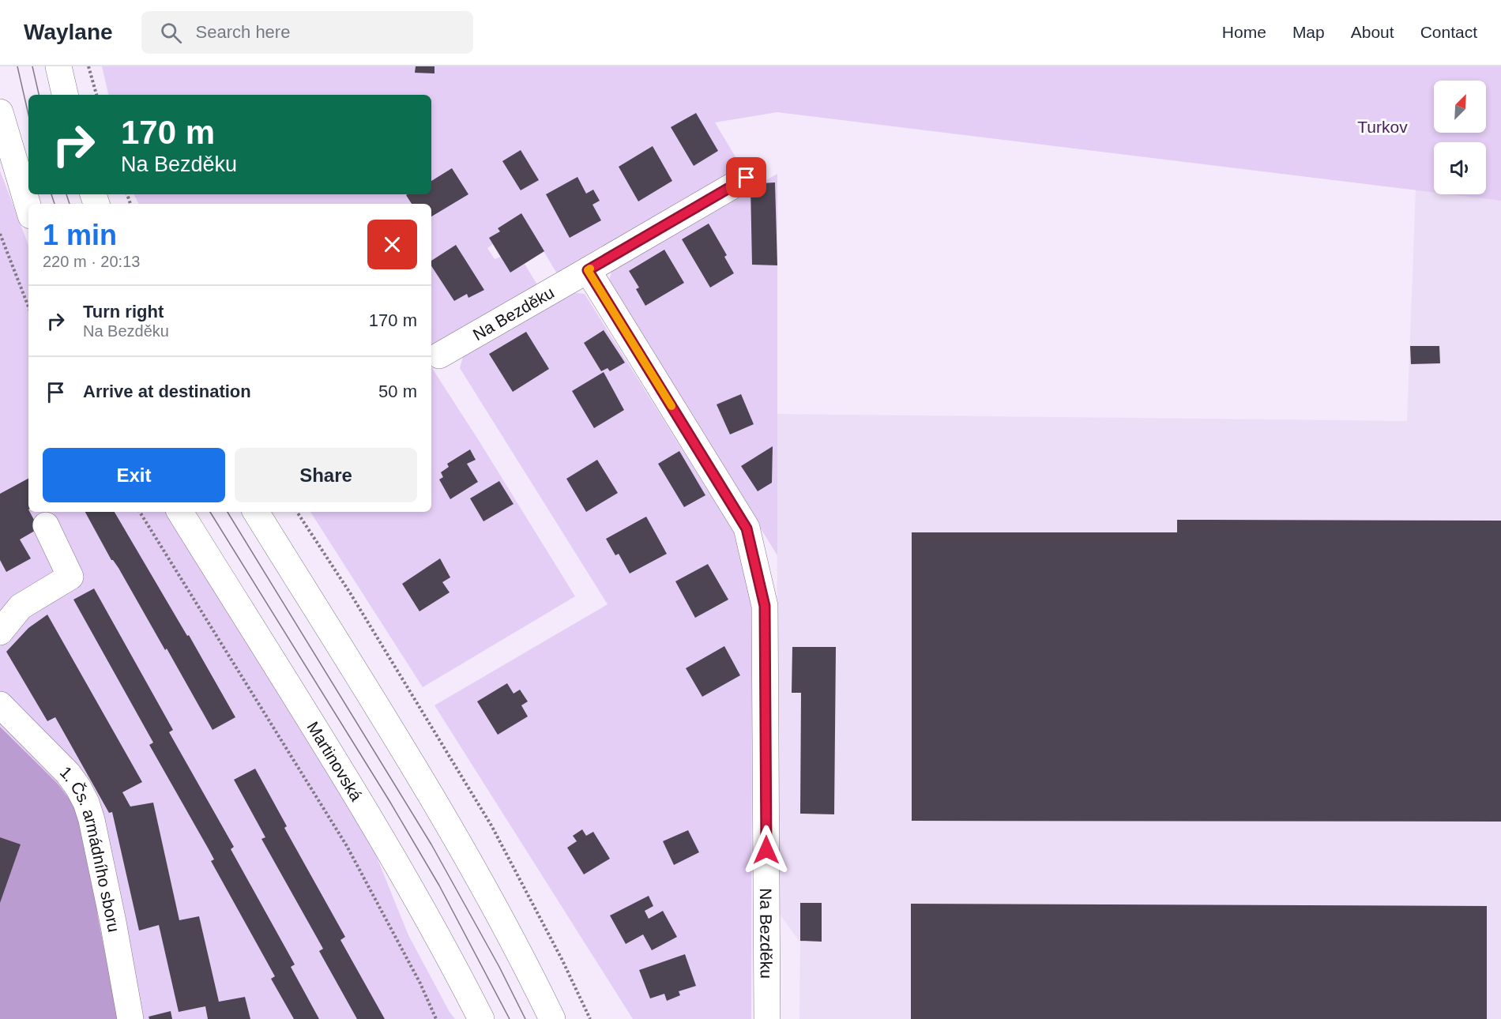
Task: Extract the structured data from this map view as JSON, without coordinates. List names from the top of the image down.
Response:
{
  "streets": {
    "street": ["Na Bezděku", "Martinovská", "1. Čs. armádního sboru"]
  },
  "parks": ["Turkov"],
  "north": "top right",
  "page": {
    "header": "Waylane",
    "search": "Search here",
    "nav": [
      "Home",
      "Map",
      "About",
      "Contact"
    ],
    "turn": ["170 m", "Na Bezděku"],
    "heading": ["1 min", "220 m · 20:13"],
    "list": [
      {
        "name": "Turn right",
        "note": "Na Bezděku",
        "value": "170 m"
      },
      {
        "name": "Arrive at destination",
        "value": "50 m"
      }
    ],
    "buttons": ["Exit", "Share"]
  }
}
